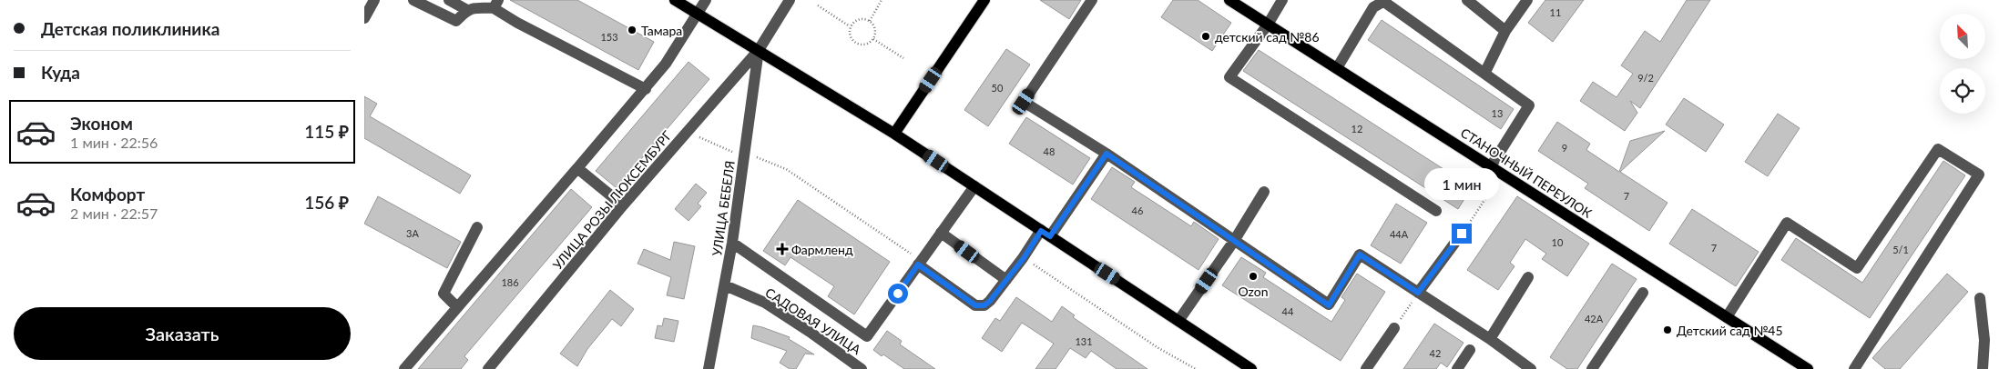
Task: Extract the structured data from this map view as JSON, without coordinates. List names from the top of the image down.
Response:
{
  "streets": {
    "main road": ["СТАНОЧНЫЙ ПЕРЕУЛОК"],
    "street": ["УЛИЦА РОЗЫ ЛЮКСЕМБУРГ", "УЛИЦА БЕБЕЛЯ", "САДОВАЯ УЛИЦА"]
  },
  "crossings": [
    ["УЛИЦА РОЗЫ ЛЮКСЕМБУРГ", "УЛИЦА БЕБЕЛЯ"],
    ["УЛИЦА БЕБЕЛЯ", "САДОВАЯ УЛИЦА"]
  ],
  "places": {
    "other": [
      "Тамара",
      "детский сад №86",
      "Ozon",
      "Детский сад №45"
    ],
    "health": ["Фармленд"]
  },
  "house_numbers": [
    "11",
    "153",
    "9/2",
    "50",
    "13",
    "12",
    "9",
    "48",
    "7",
    "46",
    "3А",
    "44А",
    "10",
    "7",
    "5/1",
    "186",
    "44",
    "42А",
    "131",
    "42"
  ],
  "north": "top left",
  "page": {
    "banner": ["Детская поликлиника", "Куда"],
    "list": [
      {
        "name": "Эконом",
        "note": "1 мин · 22:56",
        "value": "115 ₽"
      },
      {
        "name": "Комфорт",
        "note": "2 мин · 22:57",
        "value": "156 ₽"
      }
    ],
    "bubble": "1 мин",
    "buttons": "Заказать"
  }
}
